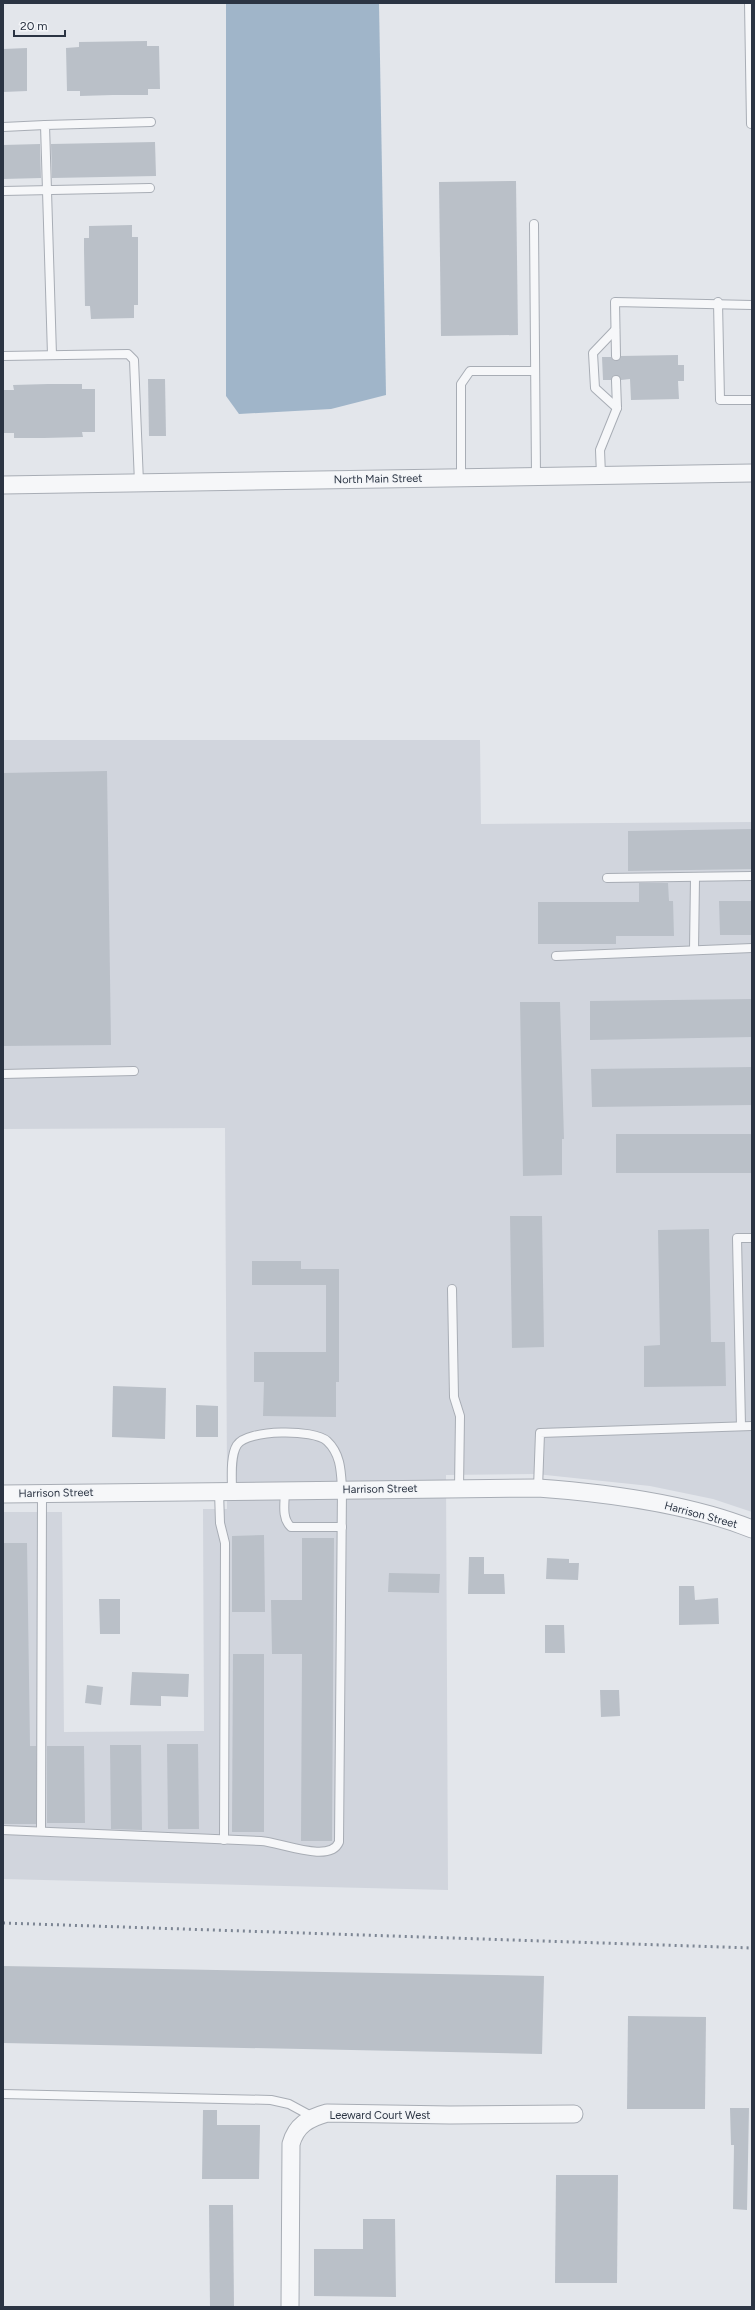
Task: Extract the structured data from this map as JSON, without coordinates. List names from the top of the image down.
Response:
{
  "streets": {
    "street": ["North Main Street", "Harrison Street", "Leeward Court West"]
  },
  "scale_bar": "20 m"
}
